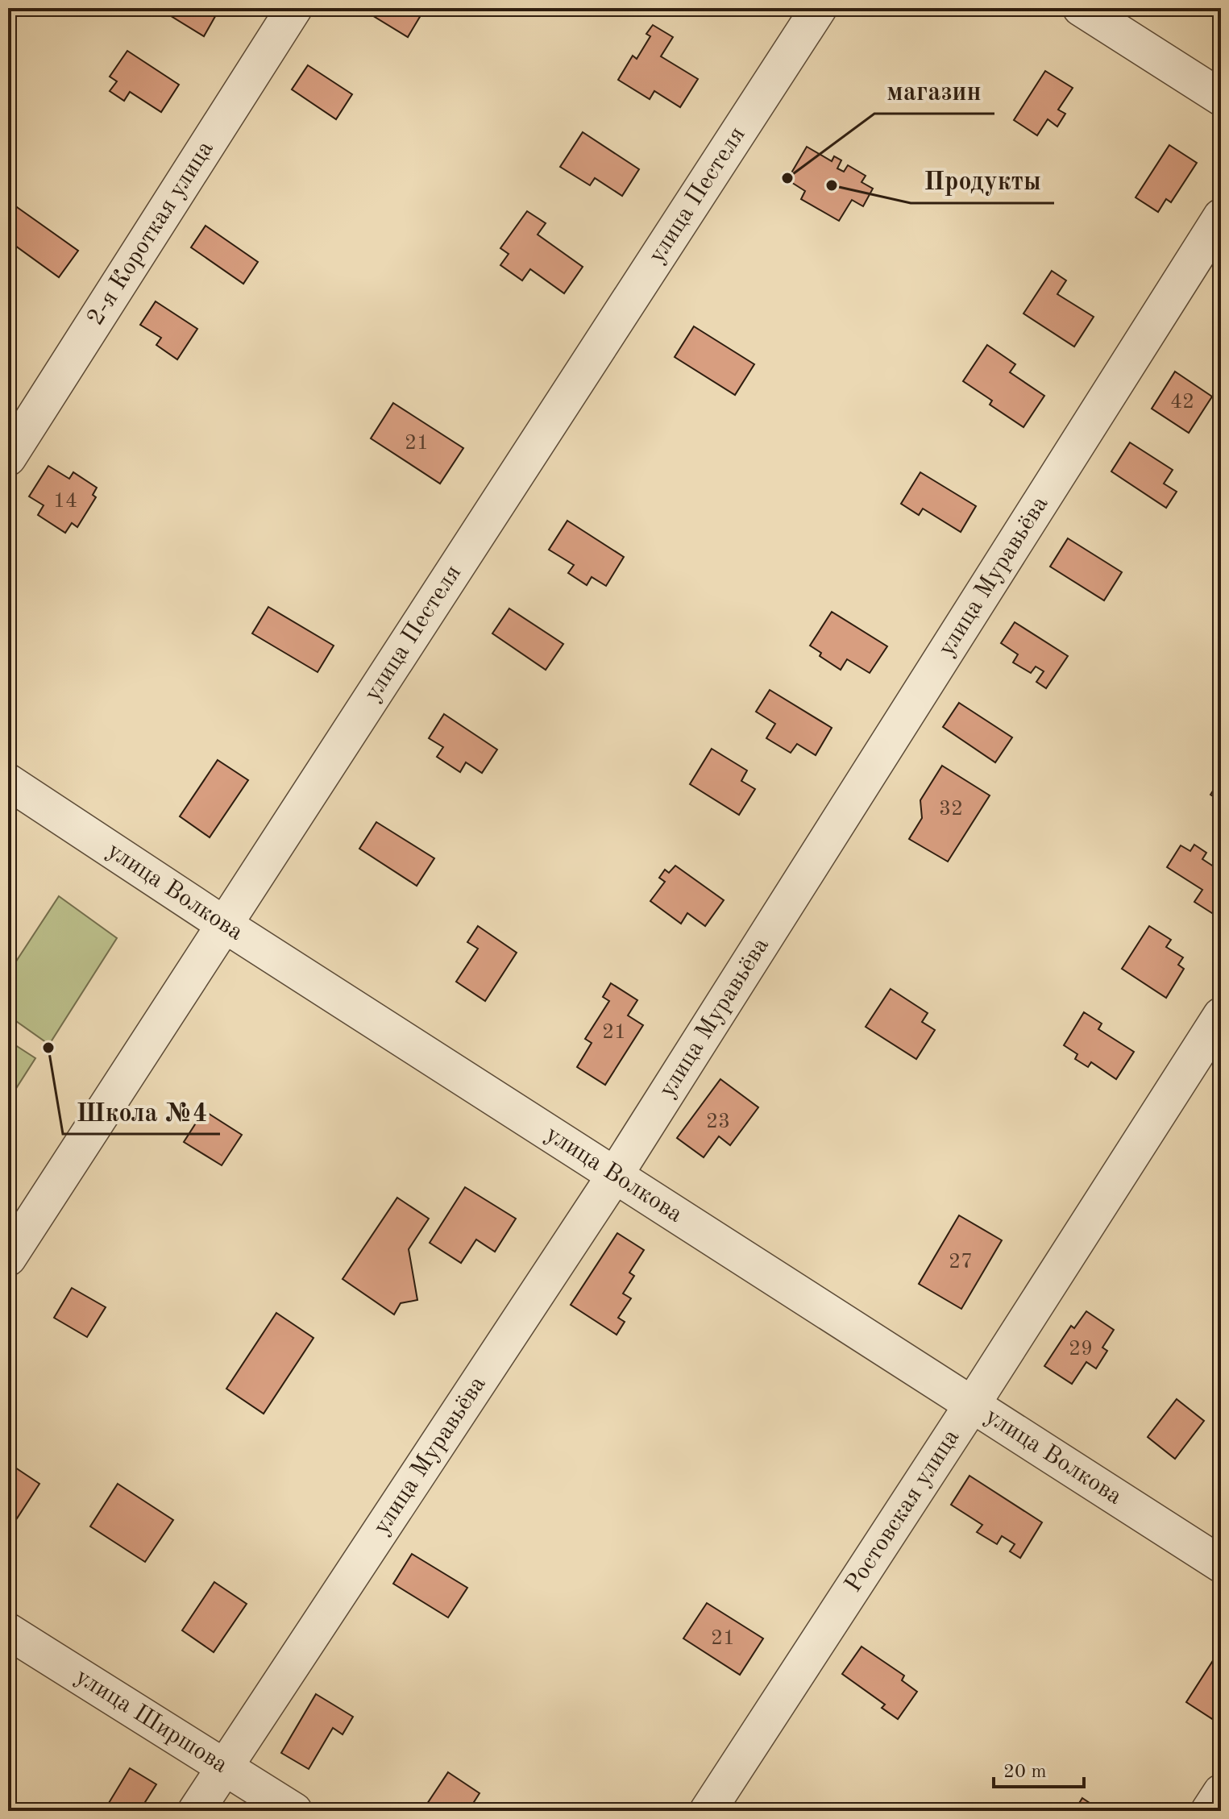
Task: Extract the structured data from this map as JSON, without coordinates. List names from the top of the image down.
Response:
{
  "streets": {
    "street": [
      "улица Пестеля",
      "2-я Короткая улица",
      "улица Муравьёва",
      "улица Волкова",
      "Ростовская улица",
      "улица Ширшова"
    ]
  },
  "crossings": [
    ["улица Пестеля", "улица Волкова"],
    ["улица Муравьёва", "улица Волкова"],
    ["улица Муравьёва", "улица Ширшова"],
    ["улица Волкова", "Ростовская улица"]
  ],
  "places": ["магазин", "Продукты", "Школа №4"],
  "house_numbers": [
    "42",
    "21",
    "14",
    "32",
    "21",
    "23",
    "27",
    "29",
    "21"
  ],
  "scale_bar": "20 m"
}
